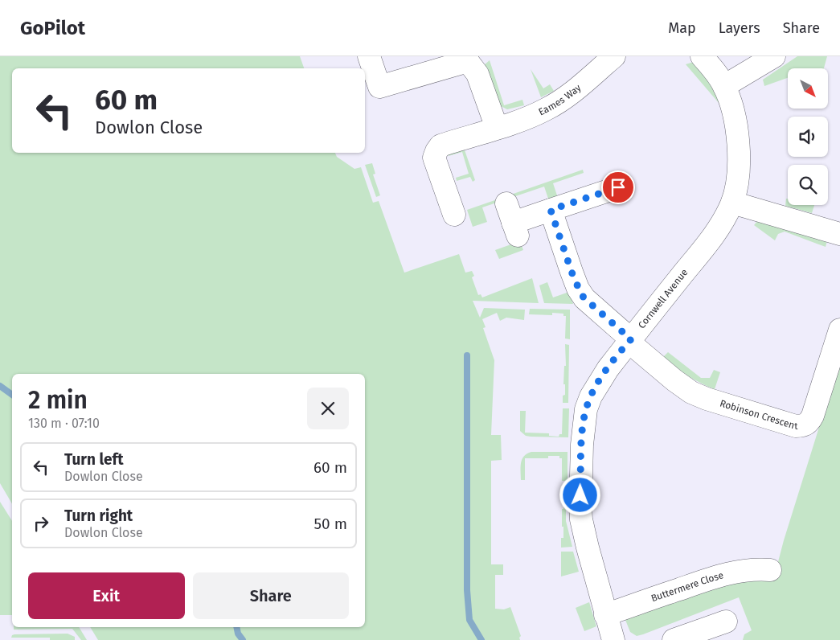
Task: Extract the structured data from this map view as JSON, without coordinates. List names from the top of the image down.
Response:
{
  "streets": {
    "street": [
      "Eames Way",
      "Cornwell Avenue",
      "Robinson Crescent",
      "Buttermere Close"
    ]
  },
  "crossings": [
    ["Cornwell Avenue", "Robinson Crescent"],
    ["Cornwell Avenue", "Buttermere Close"]
  ],
  "north": "bottom right",
  "page": {
    "header": "GoPilot",
    "nav": ["Map", "Layers", "Share"],
    "turn": ["60 m", "Dowlon Close"],
    "heading": ["2 min", "130 m · 07:10"],
    "list": [
      {
        "name": "Turn left",
        "note": "Dowlon Close",
        "value": "60 m"
      },
      {
        "name": "Turn right",
        "note": "Dowlon Close",
        "value": "50 m"
      }
    ],
    "buttons": ["Exit", "Share"]
  }
}
